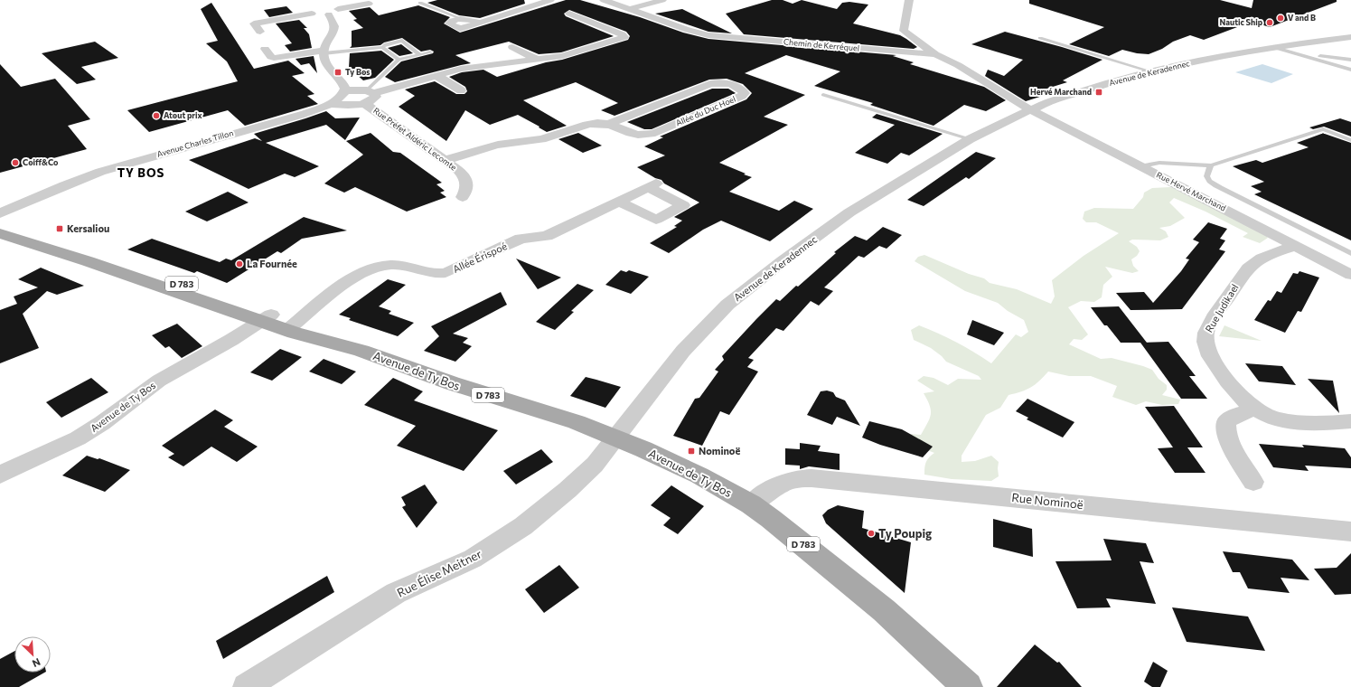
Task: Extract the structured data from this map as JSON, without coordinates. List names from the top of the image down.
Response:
{
  "streets": {
    "main road": ["D 783", "Avenue de Ty Bos"],
    "street": [
      "Chemin de Kerréquel",
      "Avenue de Keradennec",
      "Allée du Duc Hoel",
      "Rue Préfet Aldéric Lecomte",
      "Avenue Charles Tillon",
      "Rue Hervé Marchand",
      "Allée Érispoé",
      "Rue Judikael",
      "Rue Nominoë",
      "Rue Élise Meitner"
    ]
  },
  "crossings": [
    ["Chemin de Kerréquel", "Avenue de Keradennec"],
    ["Chemin de Kerréquel", "Rue Hervé Marchand"],
    ["Avenue de Keradennec", "Rue Hervé Marchand"],
    ["Avenue de Keradennec", "Avenue de Ty Bos"],
    ["Avenue de Keradennec", "Rue Élise Meitner"],
    ["Allée du Duc Hoel", "Rue Préfet Aldéric Lecomte"],
    ["Rue Hervé Marchand", "Rue Judikael"],
    ["Allée Érispoé", "Avenue de Ty Bos"],
    ["Avenue de Ty Bos", "Rue Nominoë"],
    ["Avenue de Ty Bos", "Rue Élise Meitner"]
  ],
  "districts": ["TY BOS"],
  "places": {
    "other": [
      "V and B",
      "Nautic Ship",
      "Atout prix",
      "Coiff&Co",
      "La Fournée",
      "Ty Poupig"
    ],
    "transit": [
      "Ty Bos",
      "Hervé Marchand",
      "Kersaliou",
      "Nominoë"
    ]
  },
  "north": "bottom right"
}
